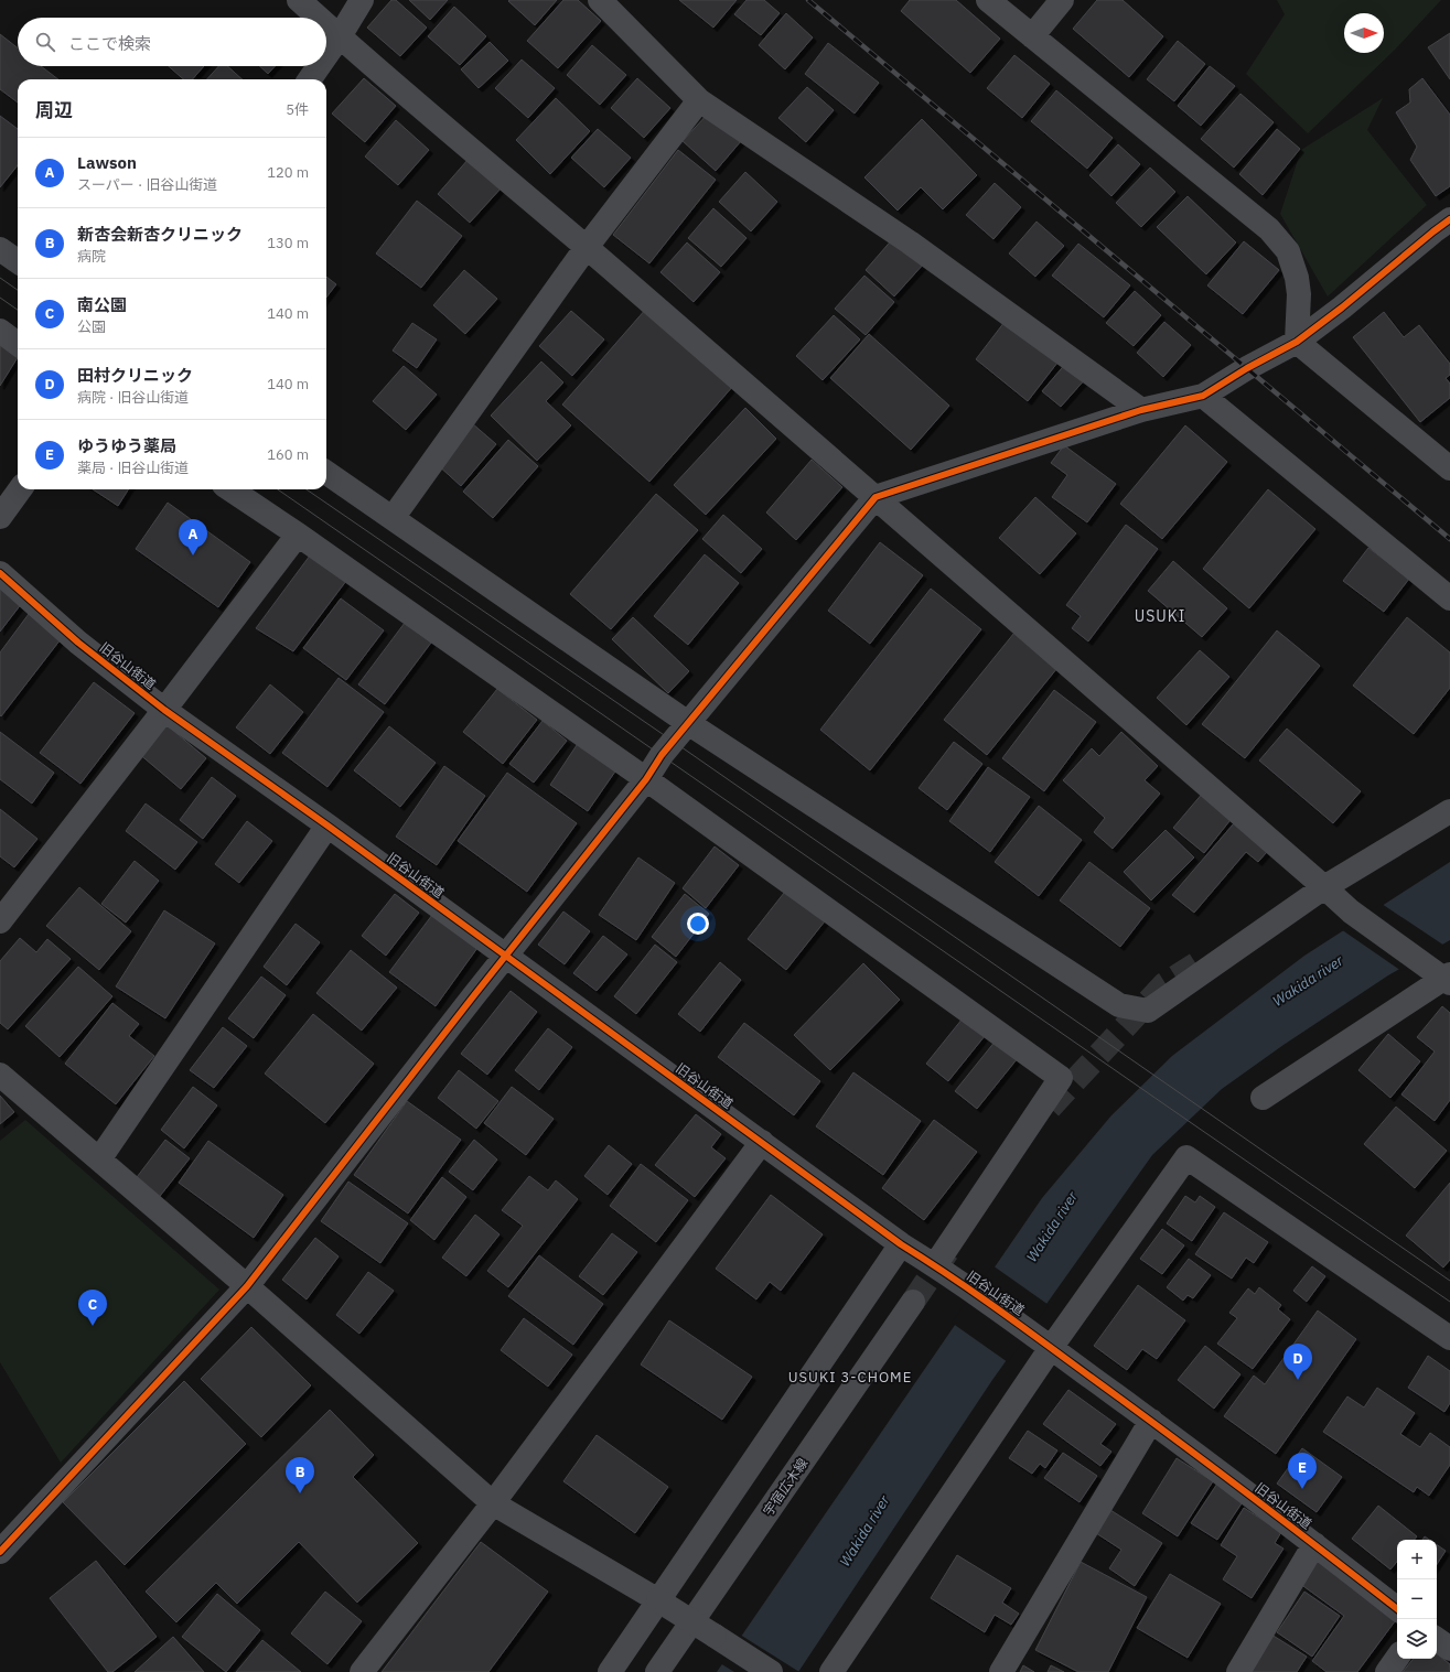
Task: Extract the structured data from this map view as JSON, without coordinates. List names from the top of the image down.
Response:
{
  "streets": {
    "street": ["旧谷山街道", "宇宿広木線"]
  },
  "districts": ["USUKI", "USUKI 3-CHOME"],
  "water": ["Wakida river"],
  "north": "right",
  "page": {
    "search": "ここで検索",
    "heading": ["周辺", "5件"],
    "list": [
      {
        "mark": "A",
        "name": "Lawson",
        "note": "スーパー · 旧谷山街道",
        "value": "120 m"
      },
      {
        "mark": "B",
        "name": "新杏会新杏クリニック",
        "note": "病院",
        "value": "130 m"
      },
      {
        "mark": "C",
        "name": "南公園",
        "note": "公園",
        "value": "140 m"
      },
      {
        "mark": "D",
        "name": "田村クリニック",
        "note": "病院 · 旧谷山街道",
        "value": "140 m"
      },
      {
        "mark": "E",
        "name": "ゆうゆう薬局",
        "note": "薬局 · 旧谷山街道",
        "value": "160 m"
      }
    ],
    "pins": [
      "A",
      "C",
      "D",
      "E",
      "B"
    ],
    "map_buttons": ["+", "−"]
  }
}
